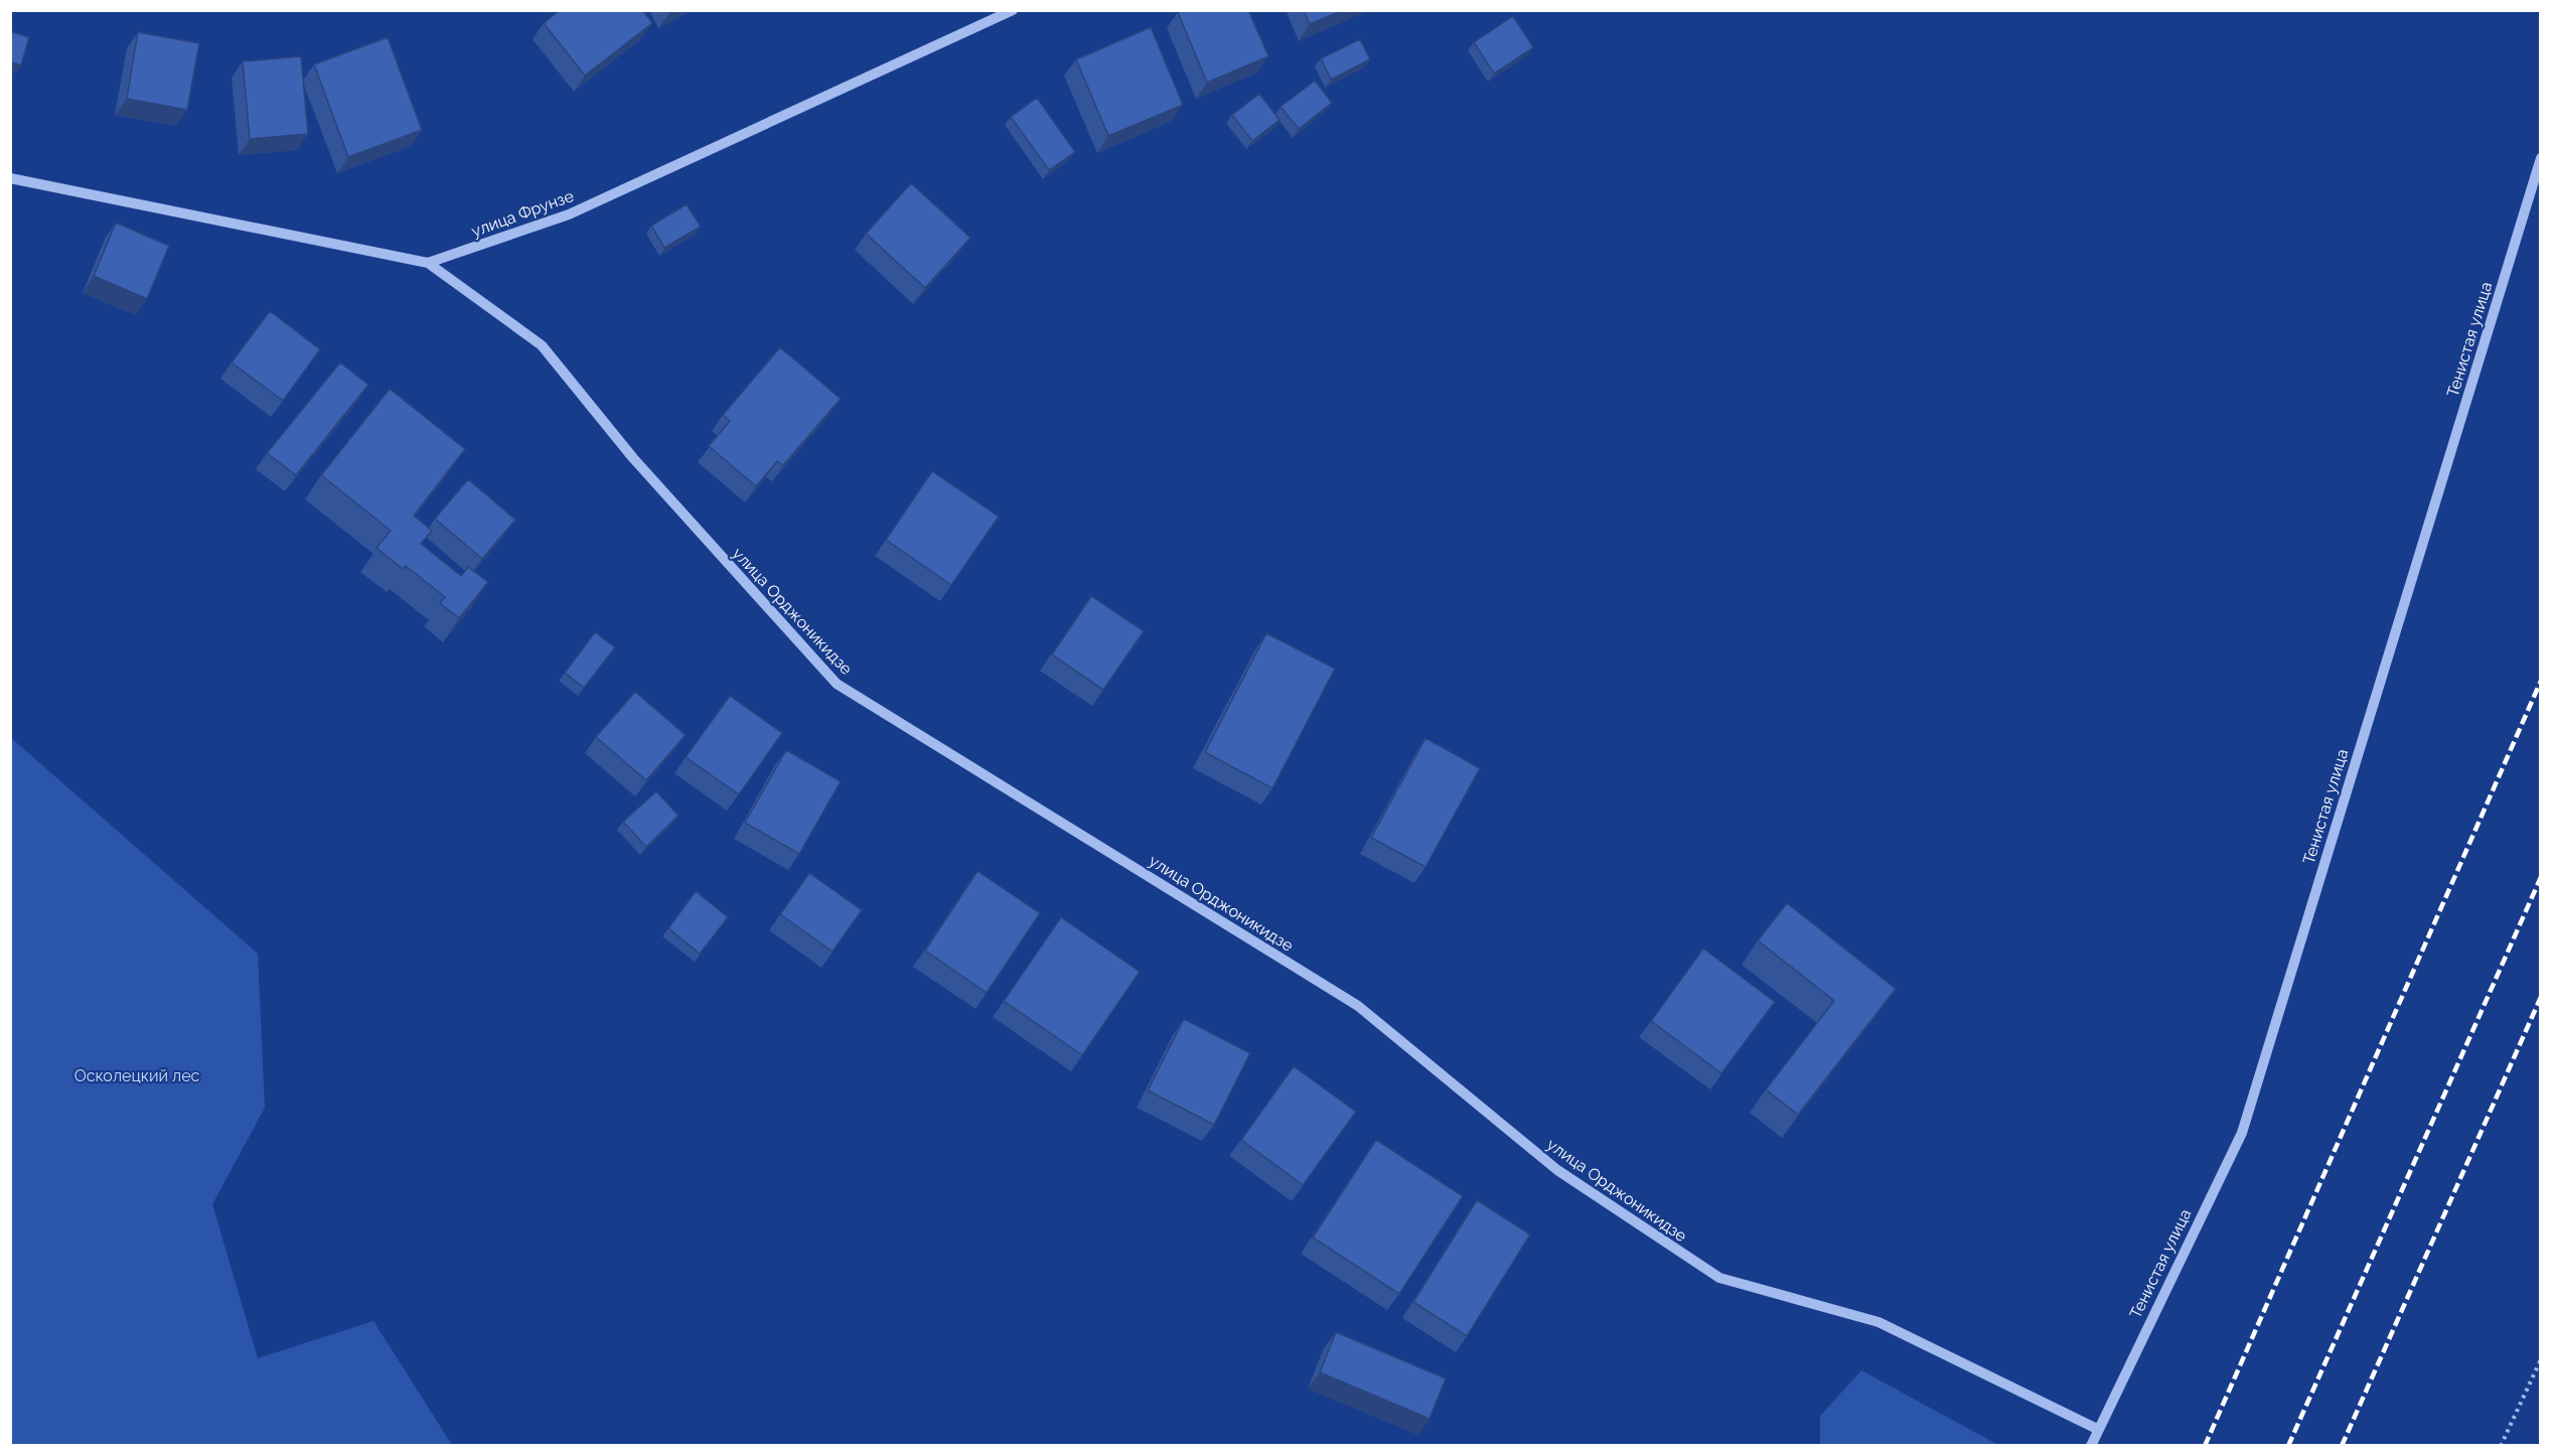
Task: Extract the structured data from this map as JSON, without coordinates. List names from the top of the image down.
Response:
{
  "streets": {
    "street": ["улица Фрунзе", "Тенистая улица", "улица Орджоникидзе"]
  },
  "crossings": [
    ["улица Фрунзе", "улица Орджоникидзе"],
    ["Тенистая улица", "улица Орджоникидзе"]
  ],
  "parks": ["Осколецкий лес"]
}
